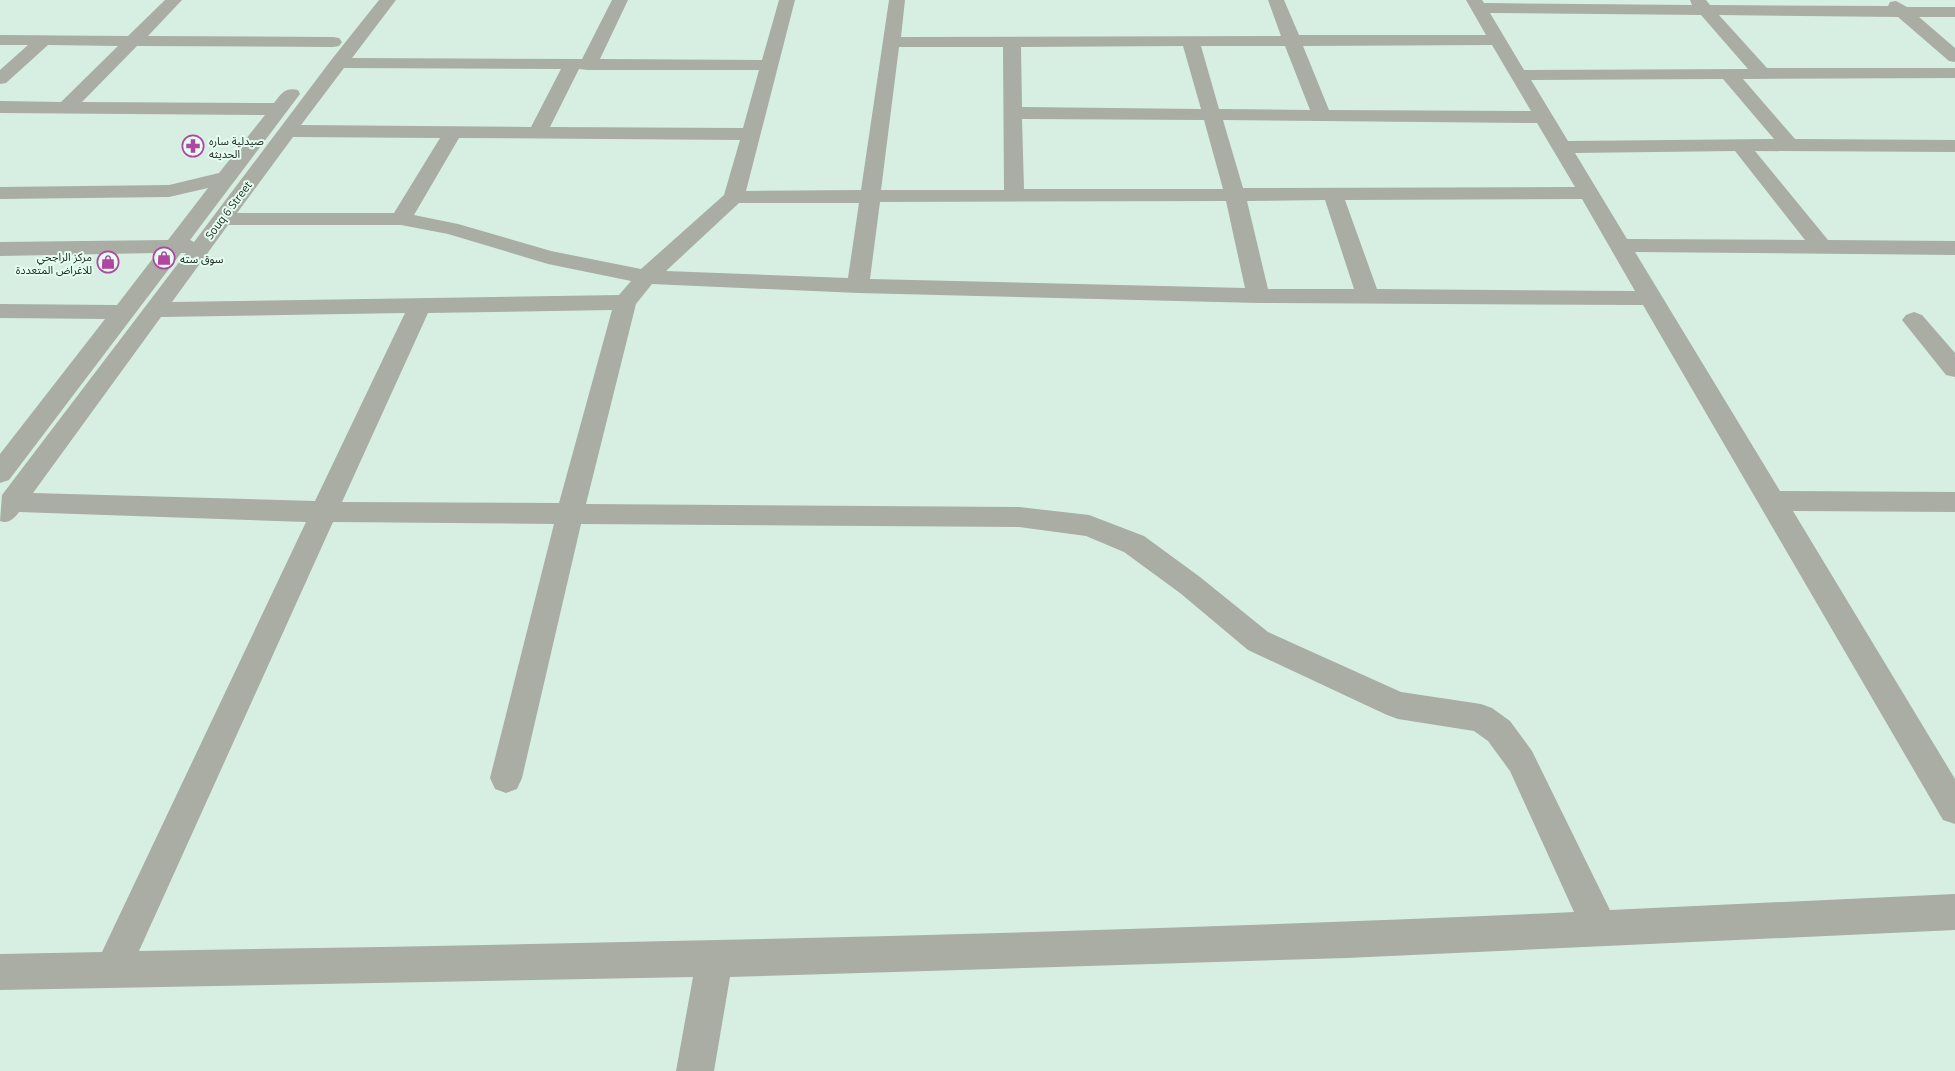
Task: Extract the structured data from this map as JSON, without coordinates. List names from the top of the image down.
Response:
{
  "streets": {
    "street": ["Souq 6 Street"]
  },
  "places": {
    "pharmacy": ["صيدلية ساره الحديثه"],
    "shop": ["سوق سته", "مركز الراجحي للاغراض المتعددة"]
  }
}
